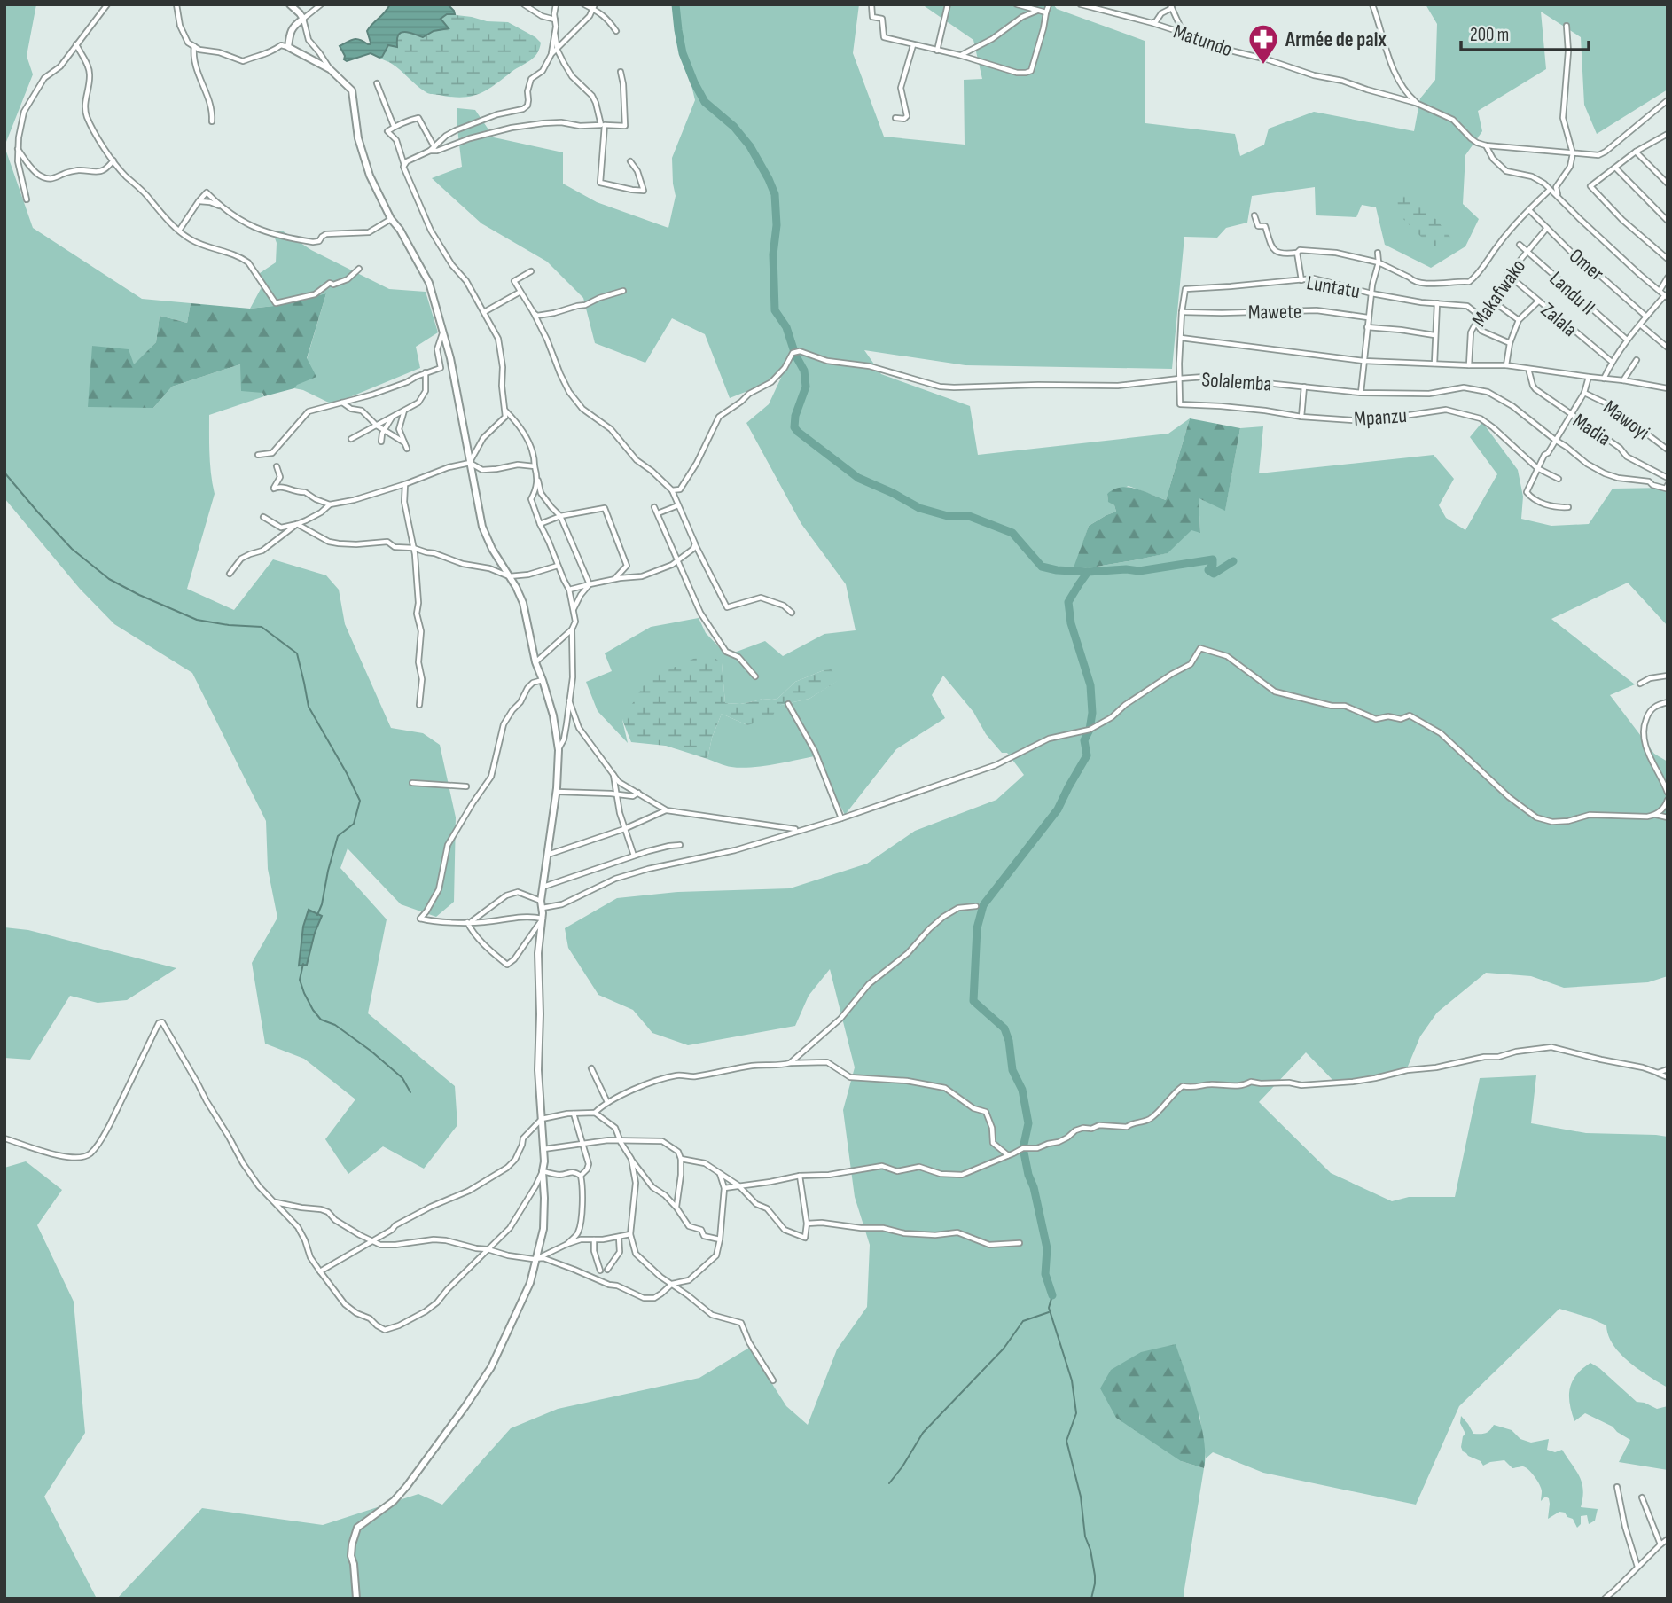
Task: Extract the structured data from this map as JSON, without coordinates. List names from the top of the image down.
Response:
{
  "streets": {
    "street": [
      "Matundo",
      "Omer",
      "Luntatu",
      "Makafwako",
      "Landu II",
      "Mawete",
      "Zalala",
      "Solalemba",
      "Mpanzu",
      "Mawoyi",
      "Madia"
    ]
  },
  "crossings": [
    ["Omer", "Makafwako"],
    ["Luntatu", "Makafwako"],
    ["Luntatu", "Mawete"],
    ["Makafwako", "Landu II"],
    ["Makafwako", "Zalala"],
    ["Solalemba", "Mpanzu"]
  ],
  "places": {
    "pharmacy": ["Armée de paix"]
  },
  "scale_bar": "200 m"
}
